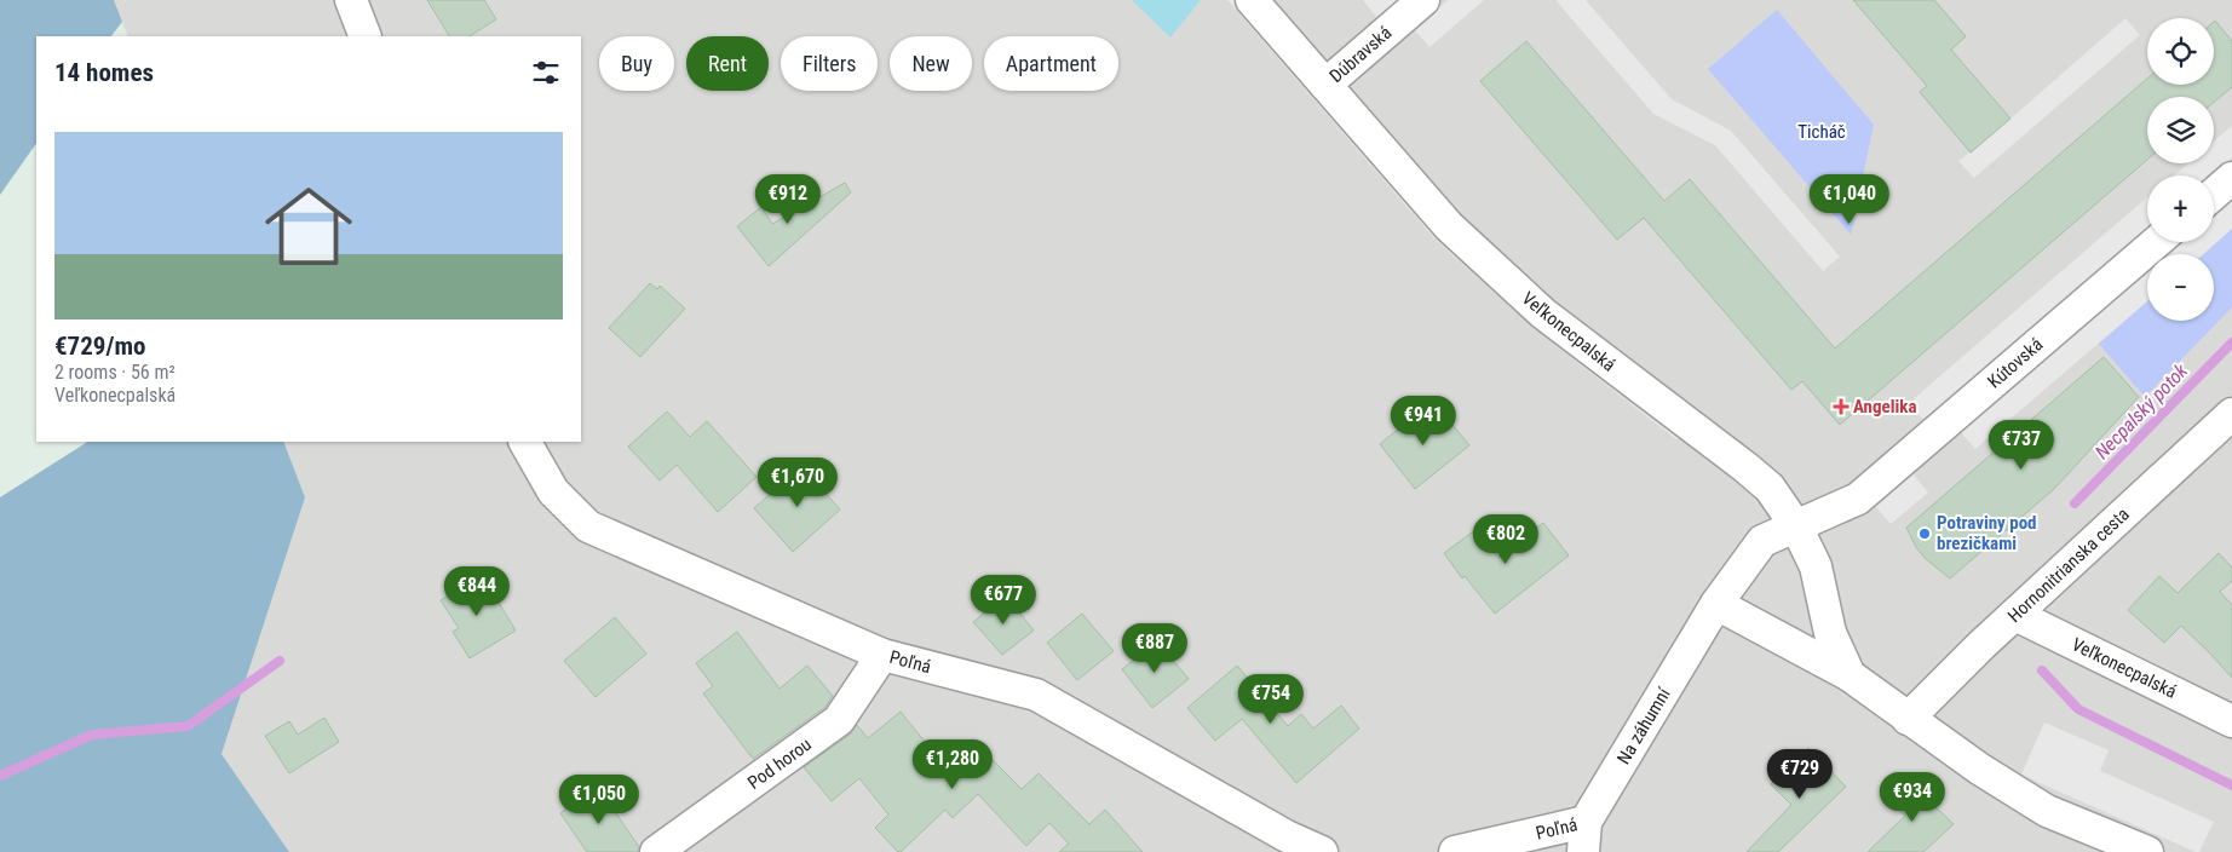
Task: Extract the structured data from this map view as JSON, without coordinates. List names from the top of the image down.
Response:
{
  "streets": {
    "street": [
      "Dúbravská",
      "Veľkonecpalská",
      "Kútovská",
      "Hornonitrianska cesta",
      "Poľná",
      "Na záhumní",
      "Pod horou"
    ]
  },
  "crossings": [
    ["Dúbravská", "Veľkonecpalská"],
    ["Veľkonecpalská", "Kútovská"],
    ["Veľkonecpalská", "Hornonitrianska cesta"],
    ["Veľkonecpalská", "Na záhumní"],
    ["Kútovská", "Na záhumní"],
    ["Poľná", "Na záhumní"],
    ["Poľná", "Pod horou"]
  ],
  "water": ["Necpalský potok"],
  "parks": ["Ticháč"],
  "places": {
    "health": ["Angelika"],
    "other": ["Potraviny pod brezičkami"]
  },
  "page": {
    "map_buttons": ["+", "−"],
    "chip": [
      "Buy",
      "Rent",
      "Filters",
      "New",
      "Apartment"
    ],
    "heading": "14 homes",
    "list": [
      {
        "name": "€729/mo",
        "note": "2 rooms · 56 m² · Veľkonecpalská"
      }
    ],
    "price": [
      "€912",
      "€1,040",
      "€941",
      "€737",
      "€1,670",
      "€802",
      "€844",
      "€677",
      "€887",
      "€754",
      "€1,280",
      "€729",
      "€934",
      "€1,050"
    ]
  }
}
